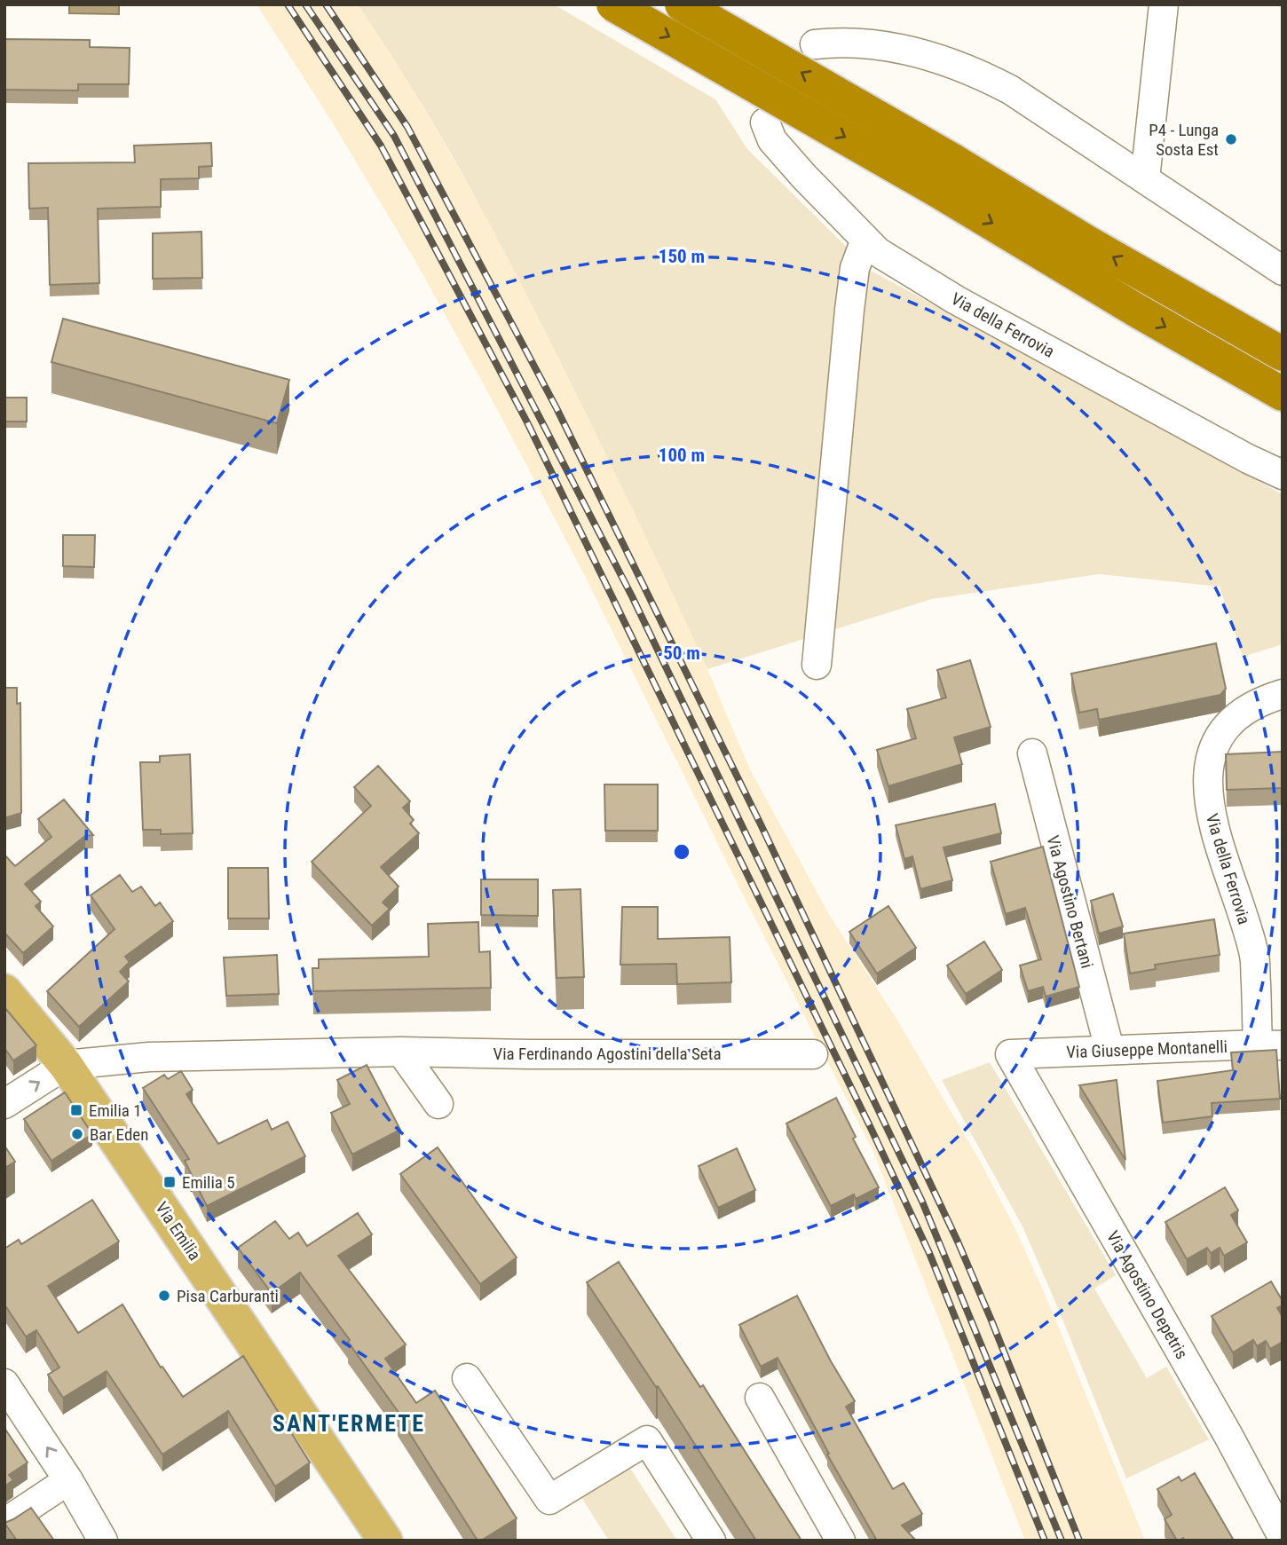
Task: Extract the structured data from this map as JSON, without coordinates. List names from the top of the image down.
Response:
{
  "streets": {
    "main road": ["Via Emilia"],
    "street": [
      "Via della Ferrovia",
      "Via Agostino Bertani",
      "Via Giuseppe Montanelli",
      "Via Ferdinando Agostini della Seta",
      "Via Agostino Depetris"
    ]
  },
  "crossings": [
    ["Via della Ferrovia", "Via Giuseppe Montanelli"],
    ["Via Agostino Bertani", "Via Giuseppe Montanelli"],
    ["Via Giuseppe Montanelli", "Via Agostino Depetris"],
    ["Via Ferdinando Agostini della Seta", "Via Emilia"]
  ],
  "districts": ["SANT'ERMETE"],
  "places": {
    "other": ["P4 - Lunga Sosta Est", "Bar Eden", "Pisa Carburanti"],
    "transit": ["Emilia 1", "Emilia 5"]
  },
  "rings": ["150 m", "100 m", "50 m"]
}
